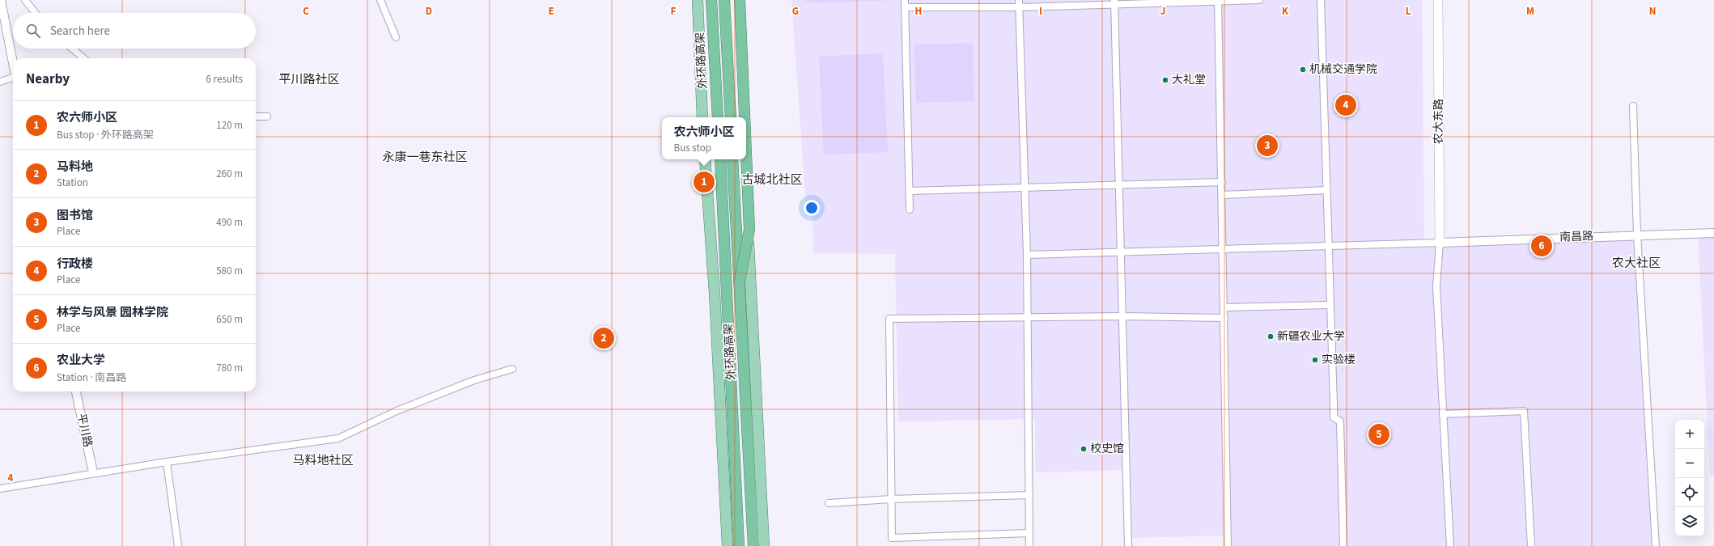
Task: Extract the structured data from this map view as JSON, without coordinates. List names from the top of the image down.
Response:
{
  "streets": {
    "highway": ["外环路高架"],
    "main road": ["农大东路"],
    "street": ["南昌路", "平川路"]
  },
  "crossings": [
    ["农大东路", "南昌路"]
  ],
  "districts": [
    "平川路社区",
    "永康一巷东社区",
    "古城北社区",
    "农大社区",
    "马料地社区"
  ],
  "places": [
    "机械交通学院",
    "大礼堂",
    "新疆农业大学",
    "实验楼",
    "校史馆"
  ],
  "page": {
    "search": "Search here",
    "heading": ["Nearby", "6 results"],
    "pins": [
      "4",
      "3",
      "1",
      "6",
      "2",
      "5"
    ],
    "list": [
      {
        "mark": "1",
        "name": "农六师小区",
        "note": "Bus stop · 外环路高架",
        "value": "120 m"
      },
      {
        "mark": "2",
        "name": "马料地",
        "note": "Station",
        "value": "260 m"
      },
      {
        "mark": "3",
        "name": "图书馆",
        "note": "Place",
        "value": "490 m"
      },
      {
        "mark": "4",
        "name": "行政楼",
        "note": "Place",
        "value": "580 m"
      },
      {
        "mark": "5",
        "name": "林学与风景 园林学院",
        "note": "Place",
        "value": "650 m"
      },
      {
        "mark": "6",
        "name": "农业大学",
        "note": "Station · 南昌路",
        "value": "780 m"
      }
    ],
    "popup": ["农六师小区", "Bus stop"],
    "map_buttons": ["+", "−"]
  },
  "grid": {
    "columns": [
      "C",
      "D",
      "E",
      "F",
      "G",
      "H",
      "I",
      "J",
      "K",
      "L",
      "M",
      "N"
    ],
    "rows": ["4"]
  }
}
